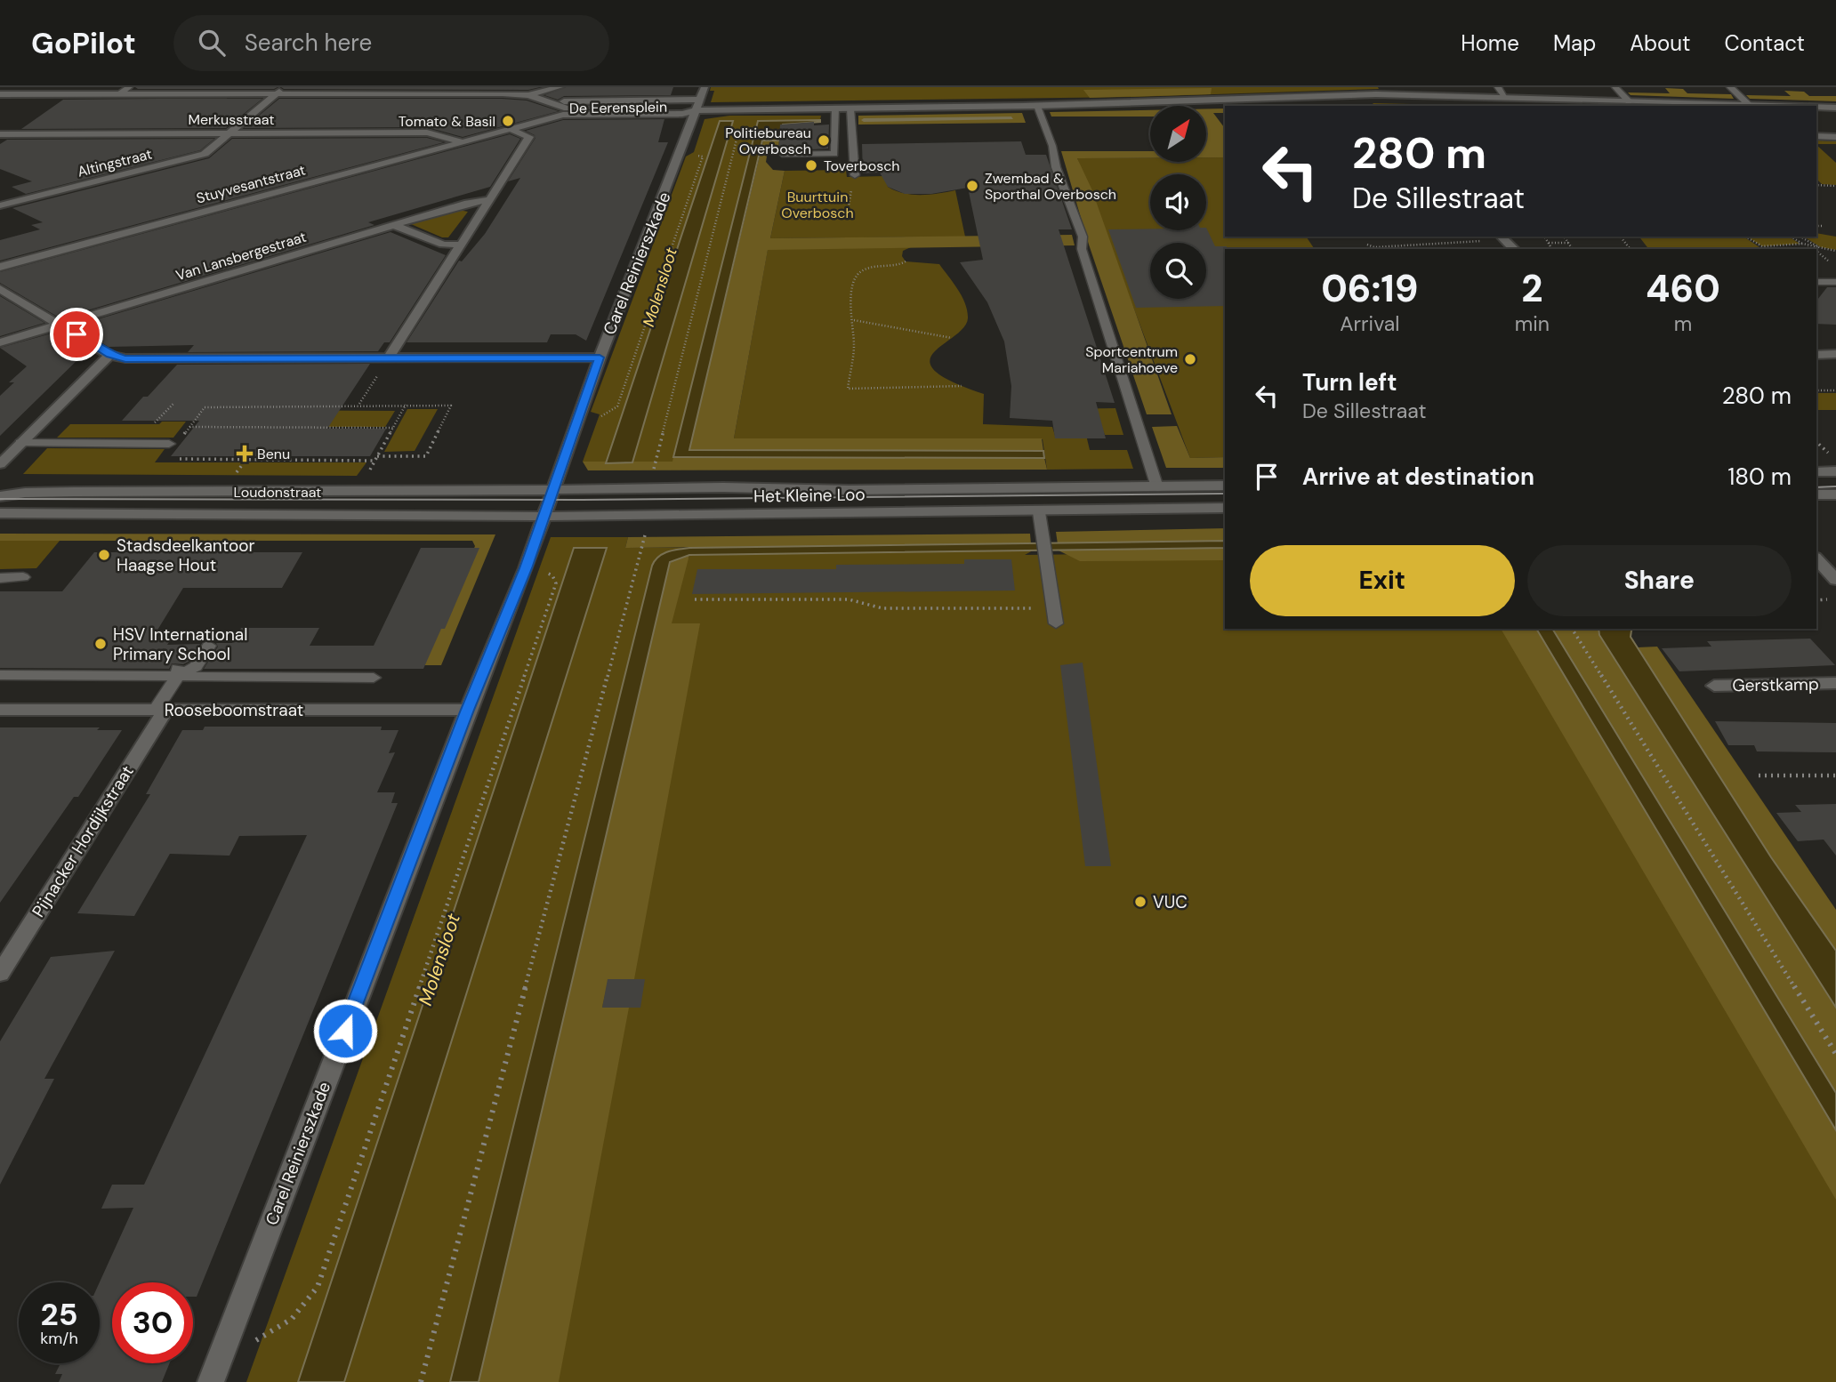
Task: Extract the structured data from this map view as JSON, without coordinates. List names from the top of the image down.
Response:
{
  "streets": {
    "street": [
      "De Eerensplein",
      "Merkusstraat",
      "Altingstraat",
      "Stuyvesantstraat",
      "Van Lansbergestraat",
      "Carel Reinierszkade",
      "Loudonstraat",
      "Het Kleine Loo",
      "Gerstkamp",
      "Rooseboomstraat",
      "Pijnacker Hordijkstraat"
    ]
  },
  "crossings": [
    ["De Eerensplein", "Stuyvesantstraat"],
    ["De Eerensplein", "Carel Reinierszkade"],
    ["Merkusstraat", "Altingstraat"],
    ["Merkusstraat", "Stuyvesantstraat"],
    ["Carel Reinierszkade", "Loudonstraat"],
    ["Carel Reinierszkade", "Het Kleine Loo"],
    ["Carel Reinierszkade", "Rooseboomstraat"],
    ["Loudonstraat", "Het Kleine Loo"],
    ["Rooseboomstraat", "Pijnacker Hordijkstraat"]
  ],
  "water": ["Molensloot"],
  "parks": ["Buurttuin Overbosch"],
  "places": {
    "other": [
      "Tomato & Basil",
      "Politiebureau Overbosch",
      "Toverbosch",
      "Zwembad & Sporthal Overbosch",
      "Sportcentrum Mariahoeve",
      "Stadsdeelkantoor Haagse Hout",
      "HSV International Primary School",
      "VUC"
    ],
    "health": ["Benu"]
  },
  "north": "top right",
  "page": {
    "header": "GoPilot",
    "search": "Search here",
    "nav": [
      "Home",
      "Map",
      "About",
      "Contact"
    ],
    "turn": ["280 m", "De Sillestraat"],
    "eta": [
      "06:19",
      "Arrival",
      "2",
      "min",
      "460",
      "m"
    ],
    "list": [
      {
        "name": "Turn left",
        "note": "De Sillestraat",
        "value": "280 m"
      },
      {
        "name": "Arrive at destination",
        "value": "180 m"
      }
    ],
    "buttons": ["Exit", "Share"],
    "speed": "25 km/h",
    "limit": "30"
  }
}
